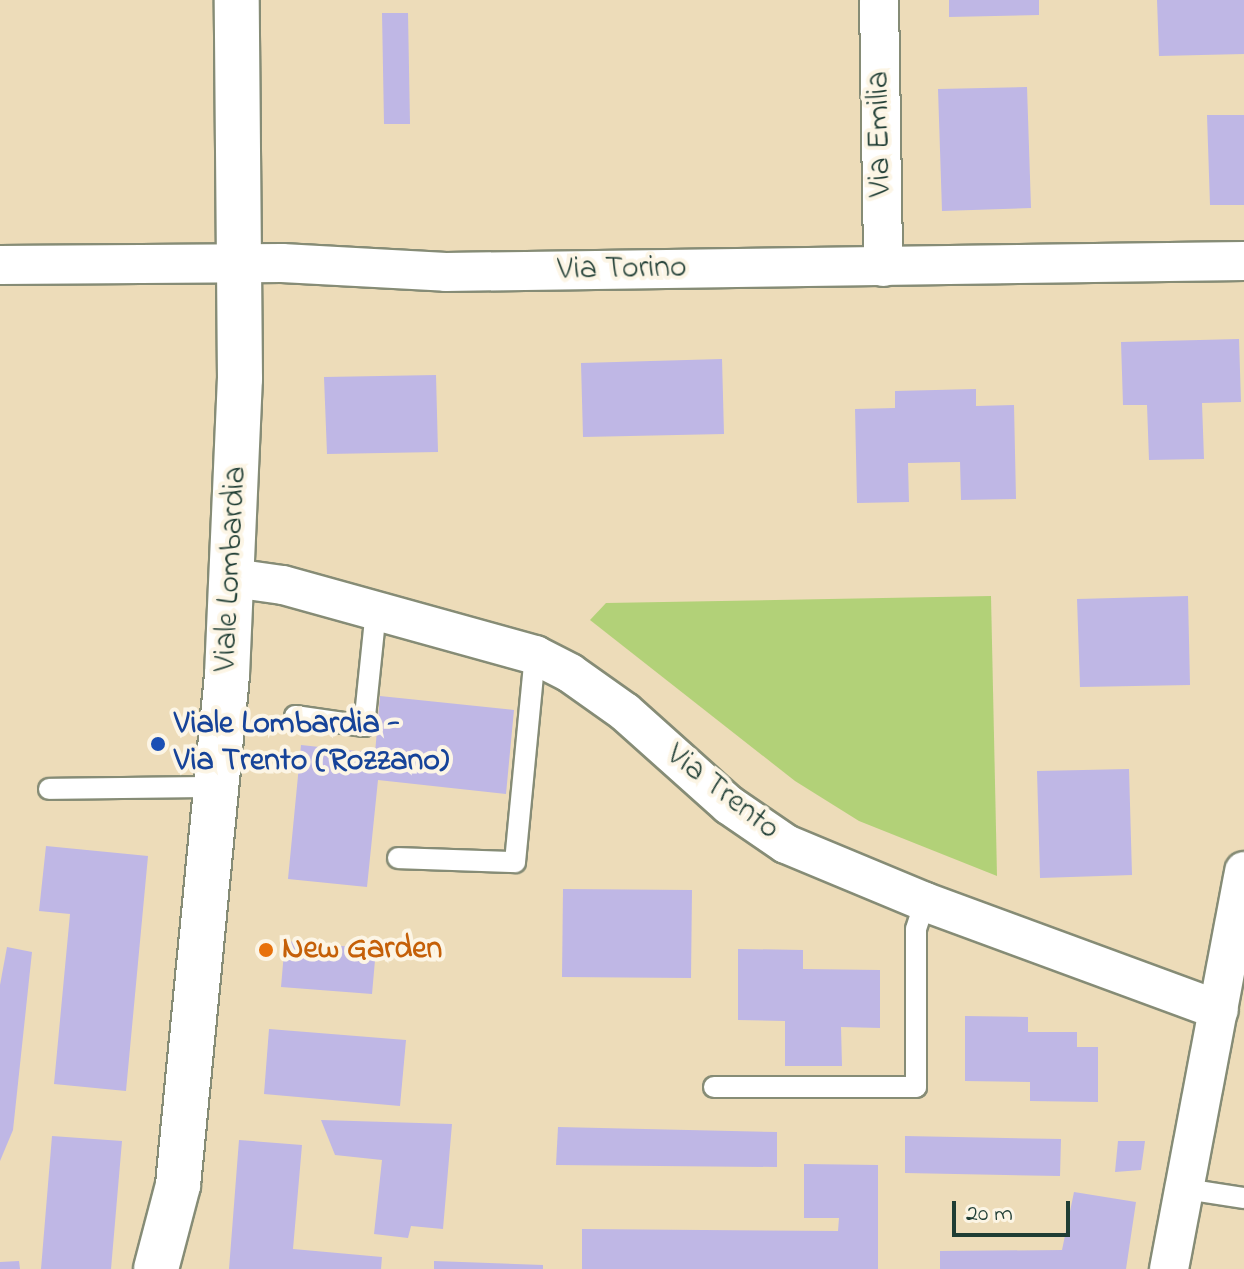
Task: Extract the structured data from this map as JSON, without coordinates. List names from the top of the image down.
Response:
{
  "streets": {
    "street": [
      "Via Emilia",
      "Via Torino",
      "Viale Lombardia",
      "Via Trento"
    ]
  },
  "crossings": [
    ["Via Emilia", "Via Torino"],
    ["Via Torino", "Viale Lombardia"],
    ["Viale Lombardia", "Via Trento"]
  ],
  "places": ["Viale Lombardia - Via Trento (Rozzano)", "New Garden"],
  "scale_bar": "20 m"
}
